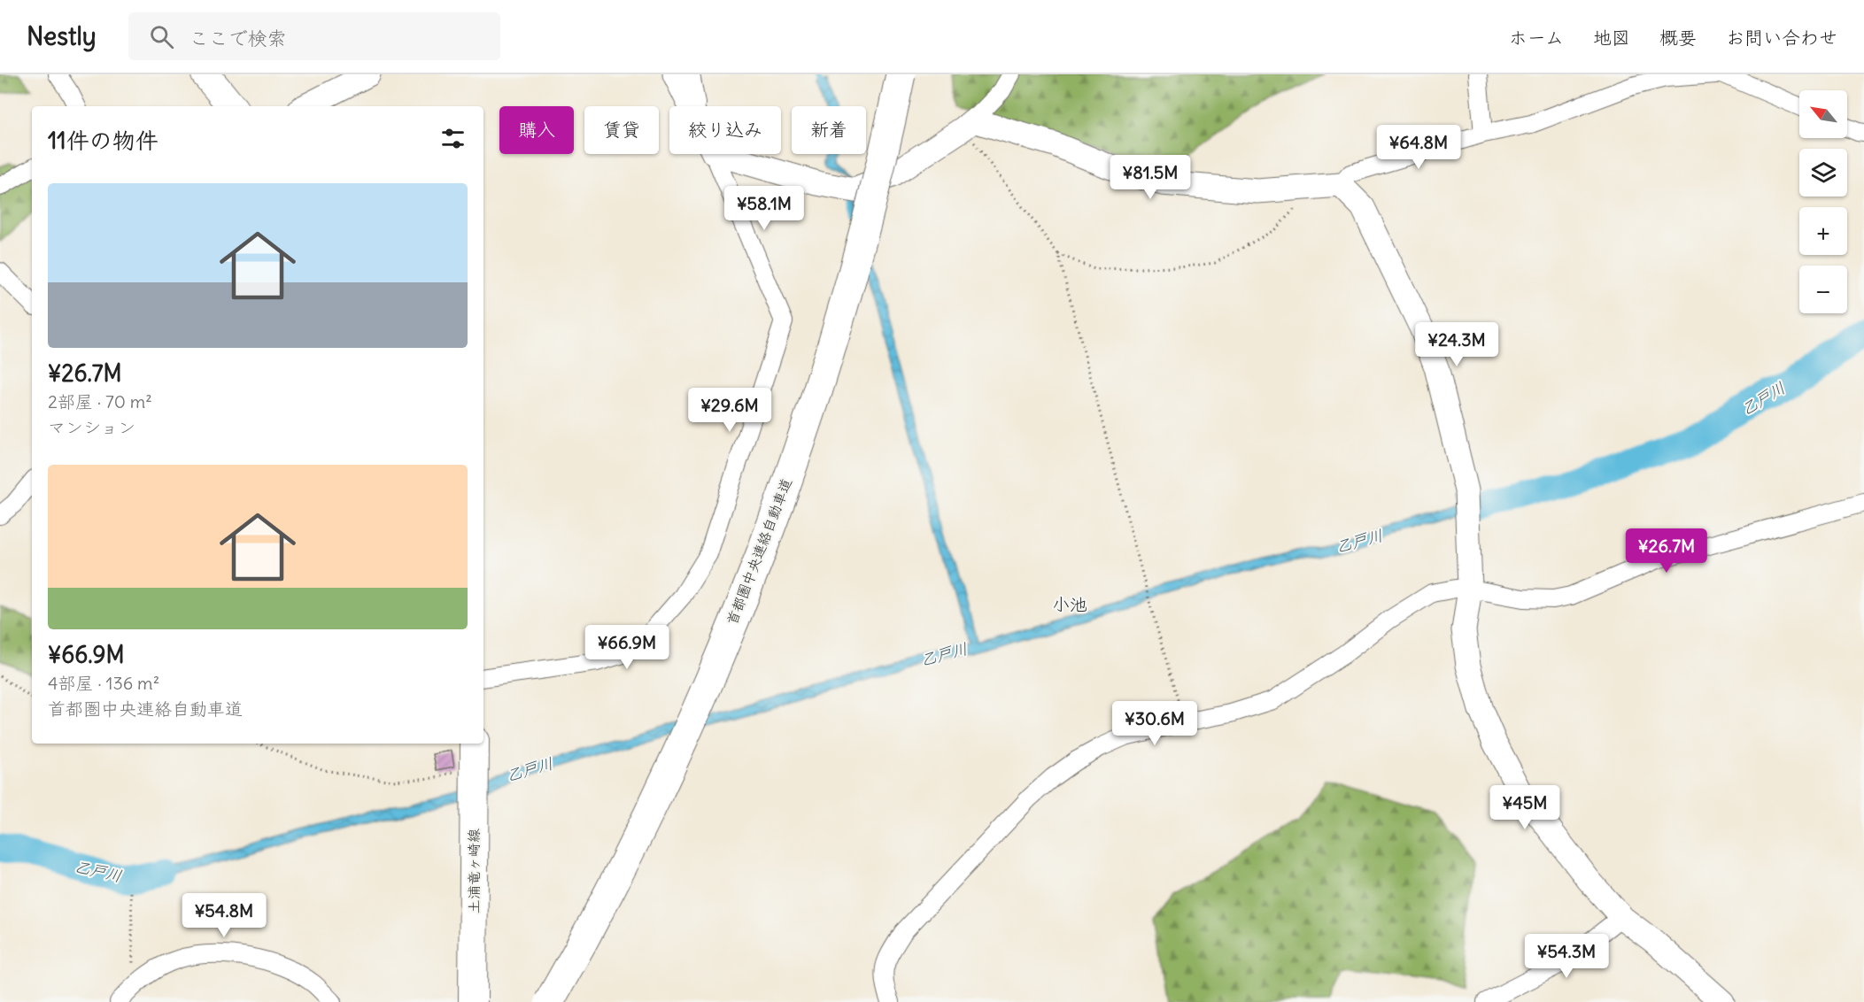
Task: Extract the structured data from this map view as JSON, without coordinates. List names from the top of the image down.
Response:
{
  "streets": {
    "highway": ["首都圏中央連絡自動車道"],
    "main road": ["土浦竜ヶ崎線"]
  },
  "districts": ["小池"],
  "water": ["乙戸川"],
  "north": "top left",
  "page": {
    "header": "Nestly",
    "search": "ここで検索",
    "nav": [
      "ホーム",
      "地図",
      "概要",
      "お問い合わせ"
    ],
    "map_buttons": ["+", "−"],
    "chip": [
      "購入",
      "賃貸",
      "絞り込み",
      "新着"
    ],
    "heading": "11件の物件",
    "price": [
      "¥64.8M",
      "¥81.5M",
      "¥58.1M",
      "¥24.3M",
      "¥29.6M",
      "¥26.7M",
      "¥66.9M",
      "¥30.6M",
      "¥45M",
      "¥54.8M",
      "¥54.3M"
    ],
    "list": [
      {
        "name": "¥26.7M",
        "note": "2部屋 · 70 m² · マンション"
      },
      {
        "name": "¥66.9M",
        "note": "4部屋 · 136 m² · 首都圏中央連絡自動車道"
      }
    ]
  }
}
